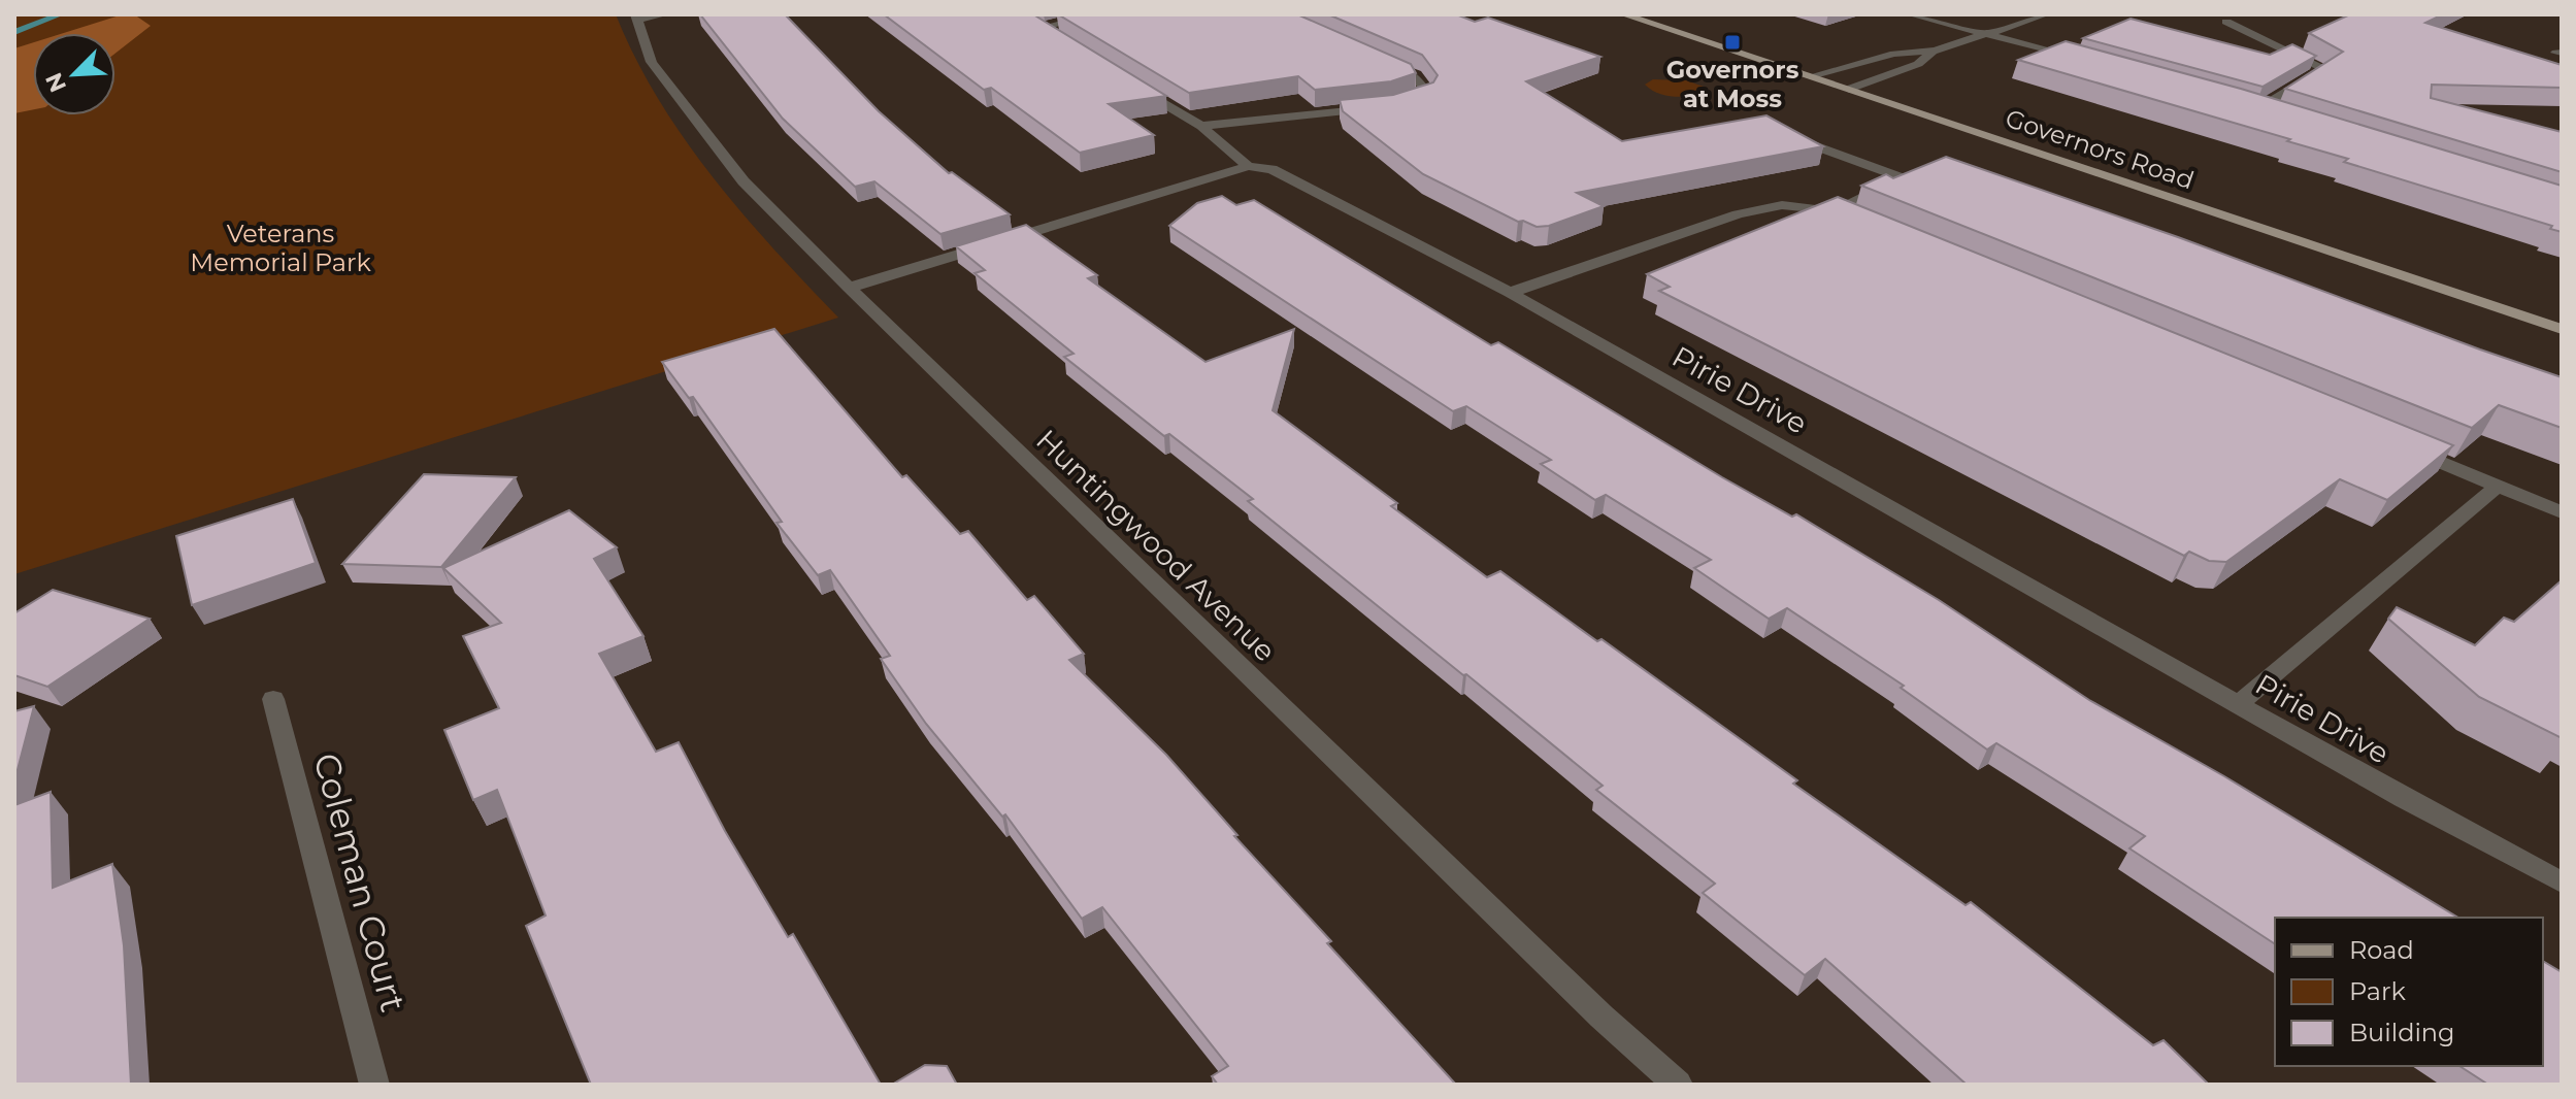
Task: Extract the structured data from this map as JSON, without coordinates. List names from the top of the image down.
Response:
{
  "streets": {
    "main road": ["Governors Road"],
    "street": ["Pirie Drive", "Huntingwood Avenue", "Coleman Court"]
  },
  "parks": ["Veterans Memorial Park"],
  "places": {
    "transit": ["Governors at Moss"]
  },
  "legend": ["Road", "Park", "Building"],
  "north": "bottom left"
}
